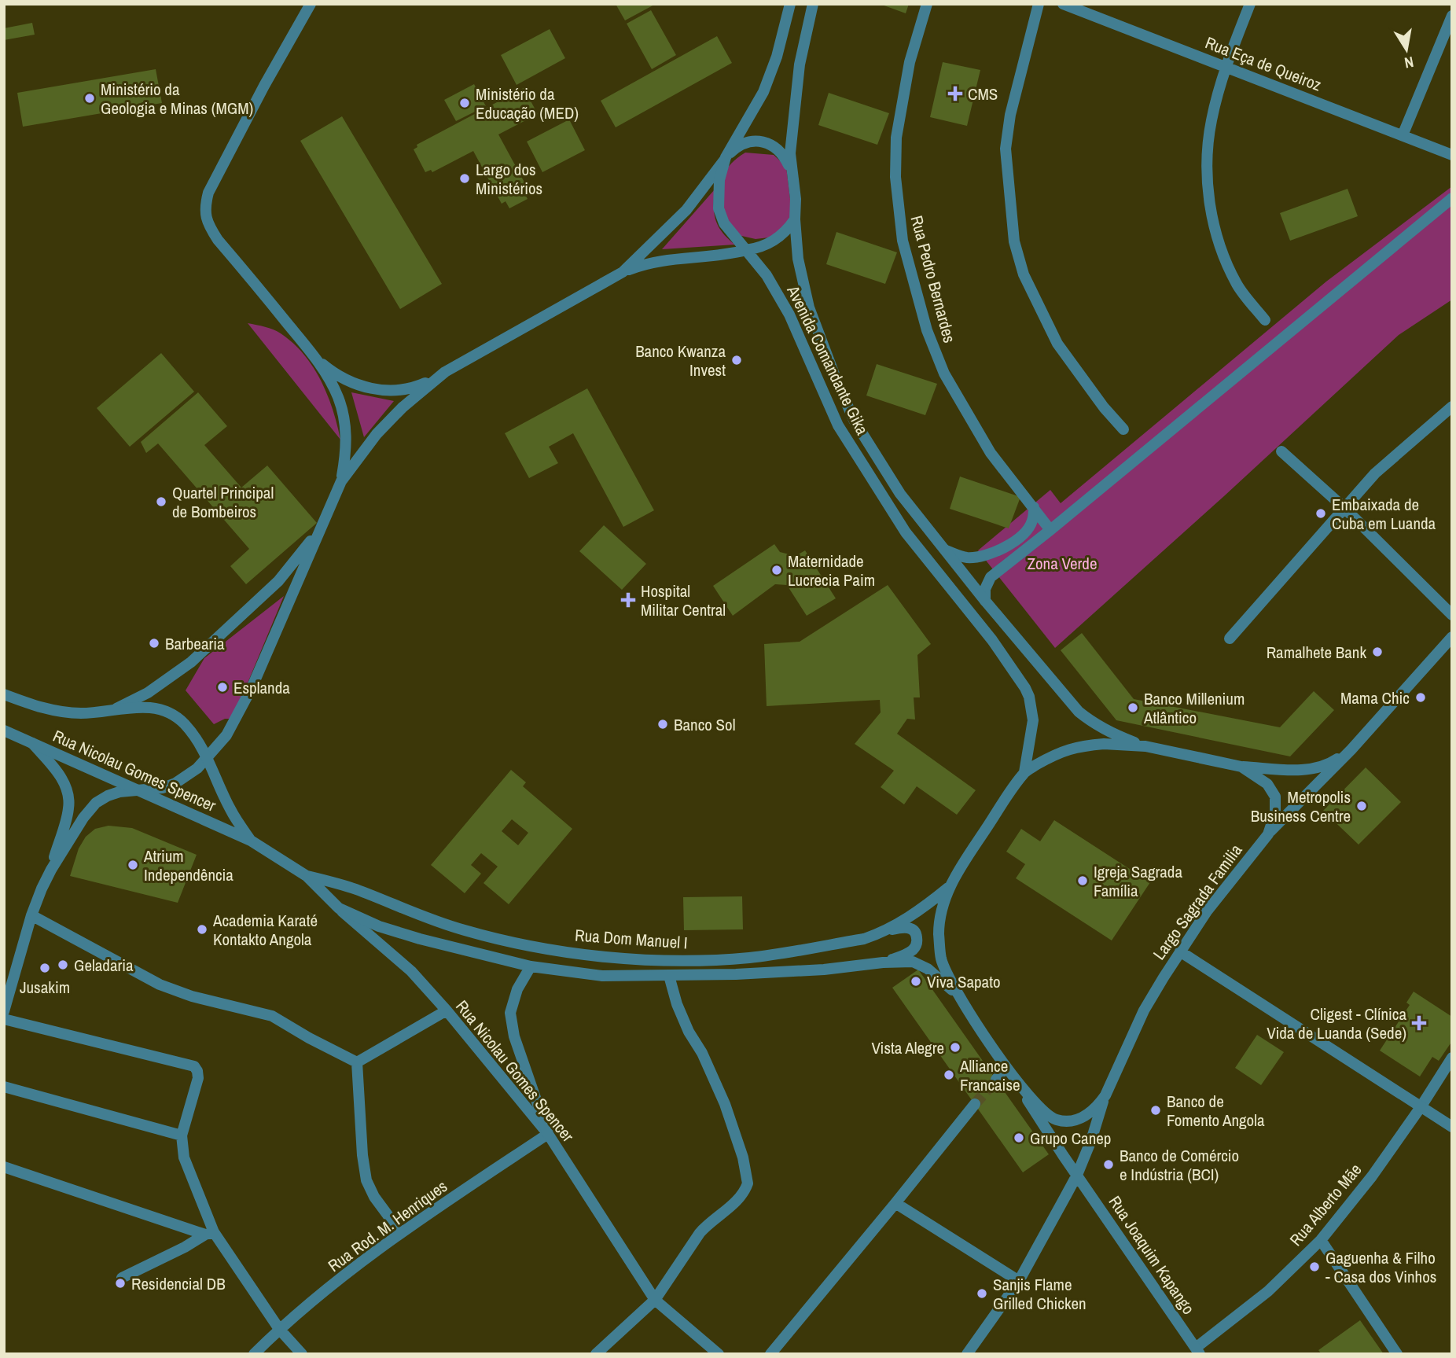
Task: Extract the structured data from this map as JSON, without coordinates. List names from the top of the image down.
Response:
{
  "streets": {
    "street": [
      "Rua Eça de Queiroz",
      "Rua Pedro Bernardes",
      "Avenida Comandante Gika",
      "Rua Nicolau Gomes Spencer",
      "Largo Sagrada Familia",
      "Rua Dom Manuel I",
      "Rua Alberto Mãe",
      "Rua Rod. M. Henriques",
      "Rua Joaquim Kapango"
    ]
  },
  "crossings": [
    ["Avenida Comandante Gika", "Largo Sagrada Familia"],
    ["Rua Nicolau Gomes Spencer", "Rua Dom Manuel I"],
    ["Rua Nicolau Gomes Spencer", "Rua Rod. M. Henriques"],
    ["Largo Sagrada Familia", "Rua Dom Manuel I"],
    ["Largo Sagrada Familia", "Rua Joaquim Kapango"],
    ["Rua Alberto Mãe", "Rua Joaquim Kapango"]
  ],
  "parks": ["Zona Verde"],
  "places": {
    "health": ["CMS", "Hospital Militar Central", "Cligest - Clínica Vida de Luanda (Sede)"],
    "other": [
      "Ministério da Geologia e Minas (MGM)",
      "Ministério da Educação (MED)",
      "Largo dos Ministérios",
      "Banco Kwanza Invest",
      "Quartel Principal de Bombeiros",
      "Embaixada de Cuba em Luanda",
      "Maternidade Lucrecia Paim",
      "Barbearia",
      "Ramalhete Bank",
      "Esplanda",
      "Mama Chic",
      "Banco Millenium Atlântico",
      "Banco Sol",
      "Metropolis Business Centre",
      "Atrium Independência",
      "Igreja Sagrada Família",
      "Academia Karaté Kontakto Angola",
      "Geladaria",
      "Jusakim",
      "Viva Sapato",
      "Vista Alegre",
      "Alliance Francaise",
      "Banco de Fomento Angola",
      "Grupo Canep",
      "Banco de Comércio e Indústria (BCI)",
      "Gaguenha & Filho - Casa dos Vinhos",
      "Residencial DB",
      "Sanjis Flame Grilled Chicken"
    ]
  },
  "north": "bottom"
}
